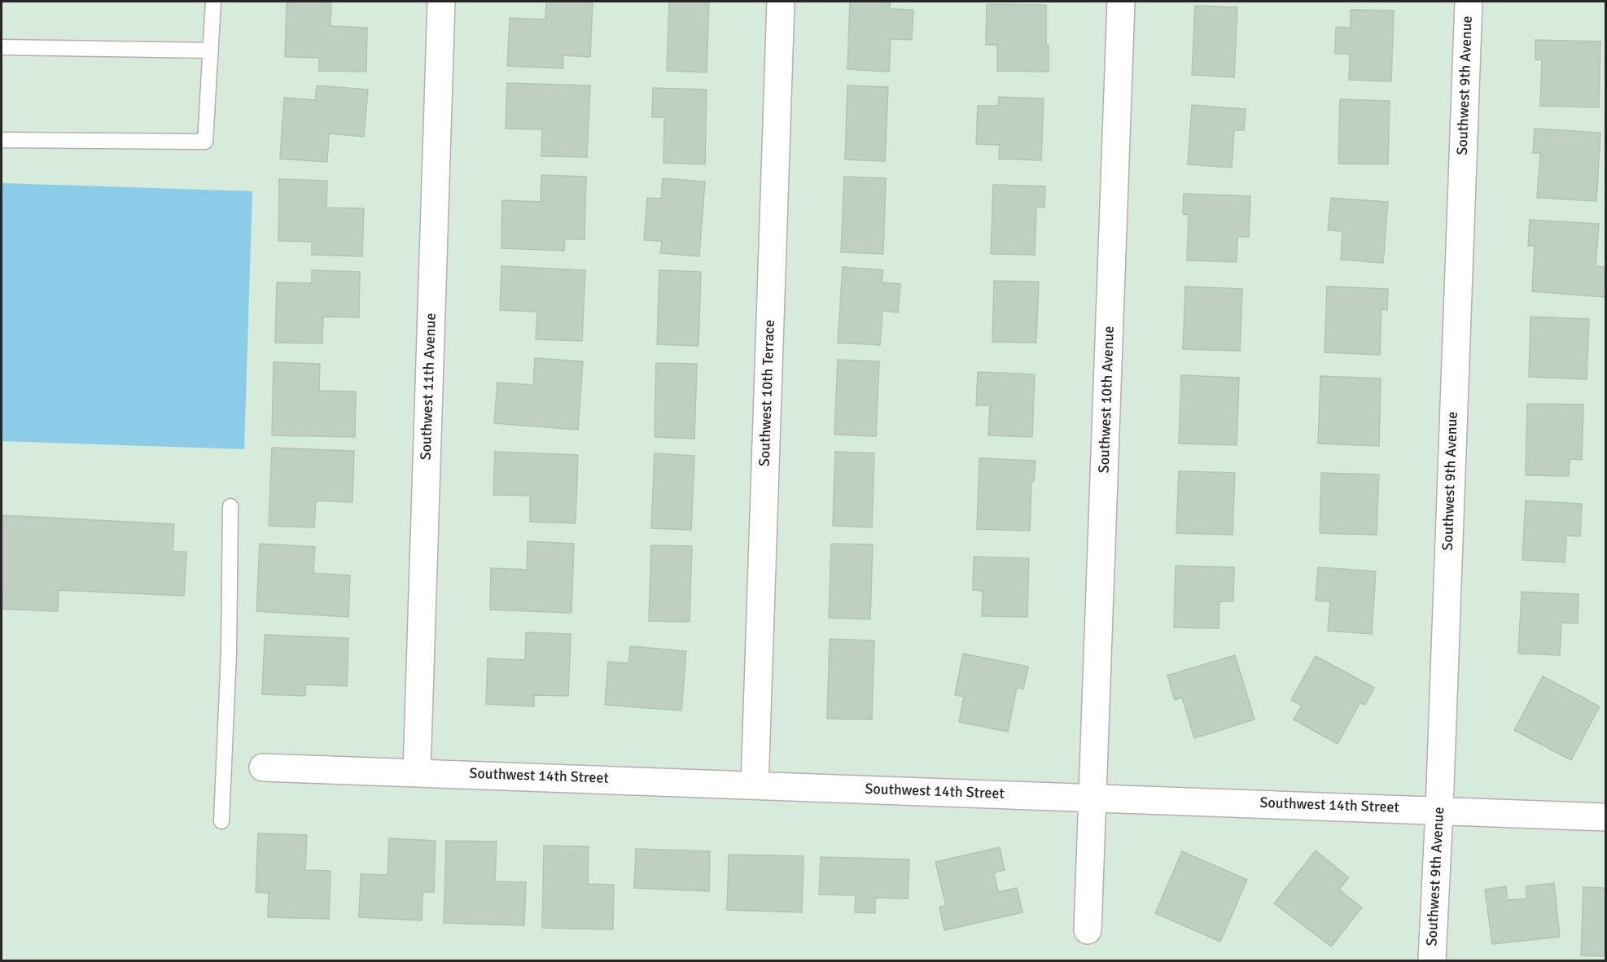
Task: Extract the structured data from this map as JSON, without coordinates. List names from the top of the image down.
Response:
{
  "streets": {
    "street": [
      "Southwest 9th Avenue",
      "Southwest 11th Avenue",
      "Southwest 10th Terrace",
      "Southwest 10th Avenue",
      "Southwest 14th Street"
    ]
  },
  "crossings": [
    ["Southwest 9th Avenue", "Southwest 14th Street"],
    ["Southwest 11th Avenue", "Southwest 14th Street"],
    ["Southwest 10th Terrace", "Southwest 14th Street"],
    ["Southwest 10th Avenue", "Southwest 14th Street"]
  ]
}
